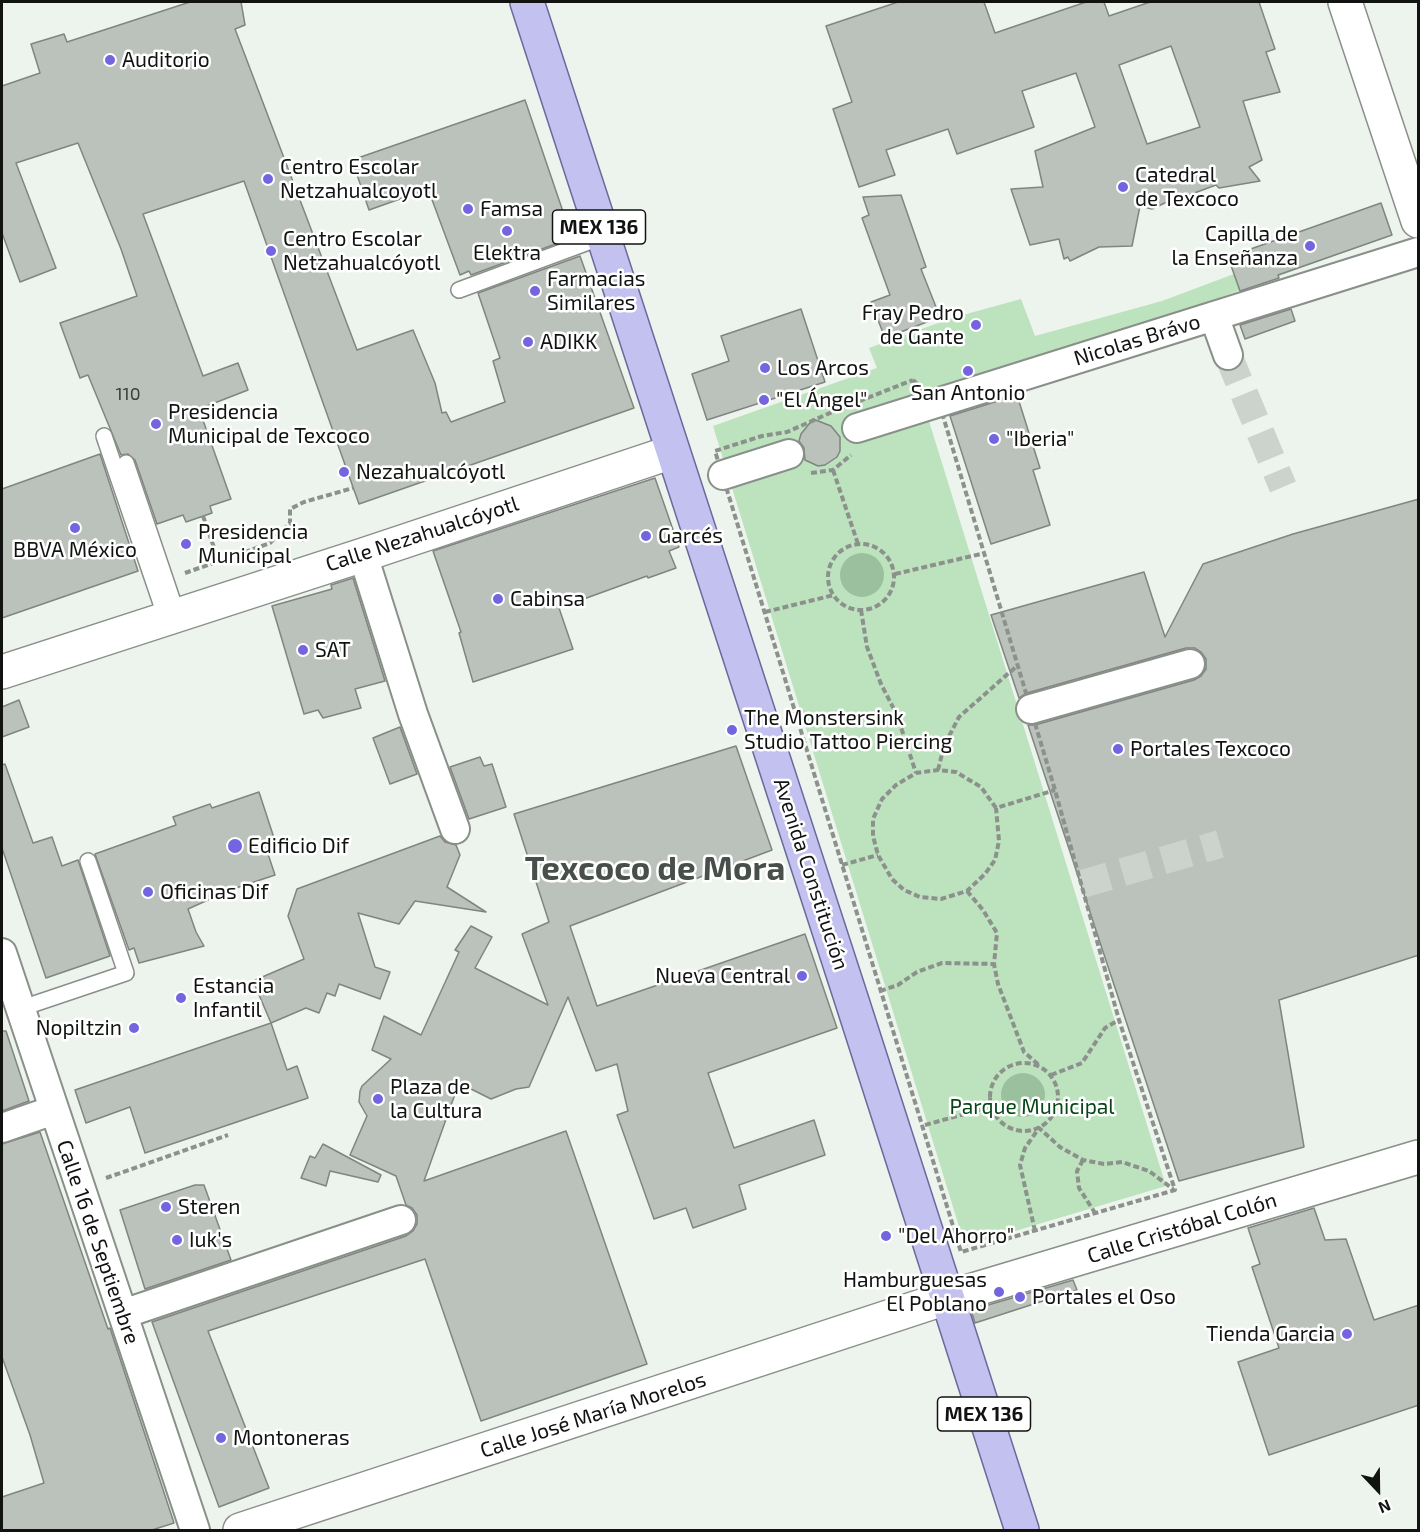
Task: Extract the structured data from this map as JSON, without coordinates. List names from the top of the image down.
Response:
{
  "streets": {
    "main road": ["MEX 136", "Avenida Constitución"],
    "street": [
      "Nicolas Brávo",
      "Calle Nezahualcóyotl",
      "Calle Cristóbal Colón",
      "Calle 16 de Septiembre",
      "Calle José María Morelos"
    ]
  },
  "crossings": [
    ["MEX 136", "Calle Nezahualcóyotl"],
    ["MEX 136", "Avenida Constitución"],
    ["MEX 136", "Calle Cristóbal Colón"],
    ["MEX 136", "Calle José María Morelos"],
    ["Calle Nezahualcóyotl", "Avenida Constitución"],
    ["Avenida Constitución", "Calle Cristóbal Colón"],
    ["Avenida Constitución", "Calle José María Morelos"],
    ["Calle Cristóbal Colón", "Calle José María Morelos"]
  ],
  "districts": ["Texcoco de Mora"],
  "parks": ["Parque Municipal"],
  "places": [
    "Auditorio",
    "Centro Escolar Netzahualcoyotl",
    "Catedral de Texcoco",
    "Famsa",
    "Elektra",
    "Capilla de la Enseñanza",
    "Centro Escolar Netzahualcóyotl",
    "Farmacias Similares",
    "Fray Pedro de Gante",
    "ADIKK",
    "Los Arcos",
    "San Antonio",
    "\"El Ángel\"",
    "Presidencia Municipal de Texcoco",
    "\"Iberia\"",
    "Nezahualcóyotl",
    "BBVA México",
    "Garcés",
    "Presidencia Municipal",
    "Cabinsa",
    "SAT",
    "The Monstersink Studio Tattoo Piercing",
    "Portales Texcoco",
    "Edificio Dif",
    "Oficinas Dif",
    "Nueva Central",
    "Estancia Infantil",
    "Nopiltzin",
    "Plaza de la Cultura",
    "Steren",
    "\"Del Ahorro\"",
    "Iuk's",
    "Hamburguesas El Poblano",
    "Portales el Oso",
    "Tienda Garcia",
    "Montoneras"
  ],
  "house_numbers": ["110"],
  "north": "bottom"
}
